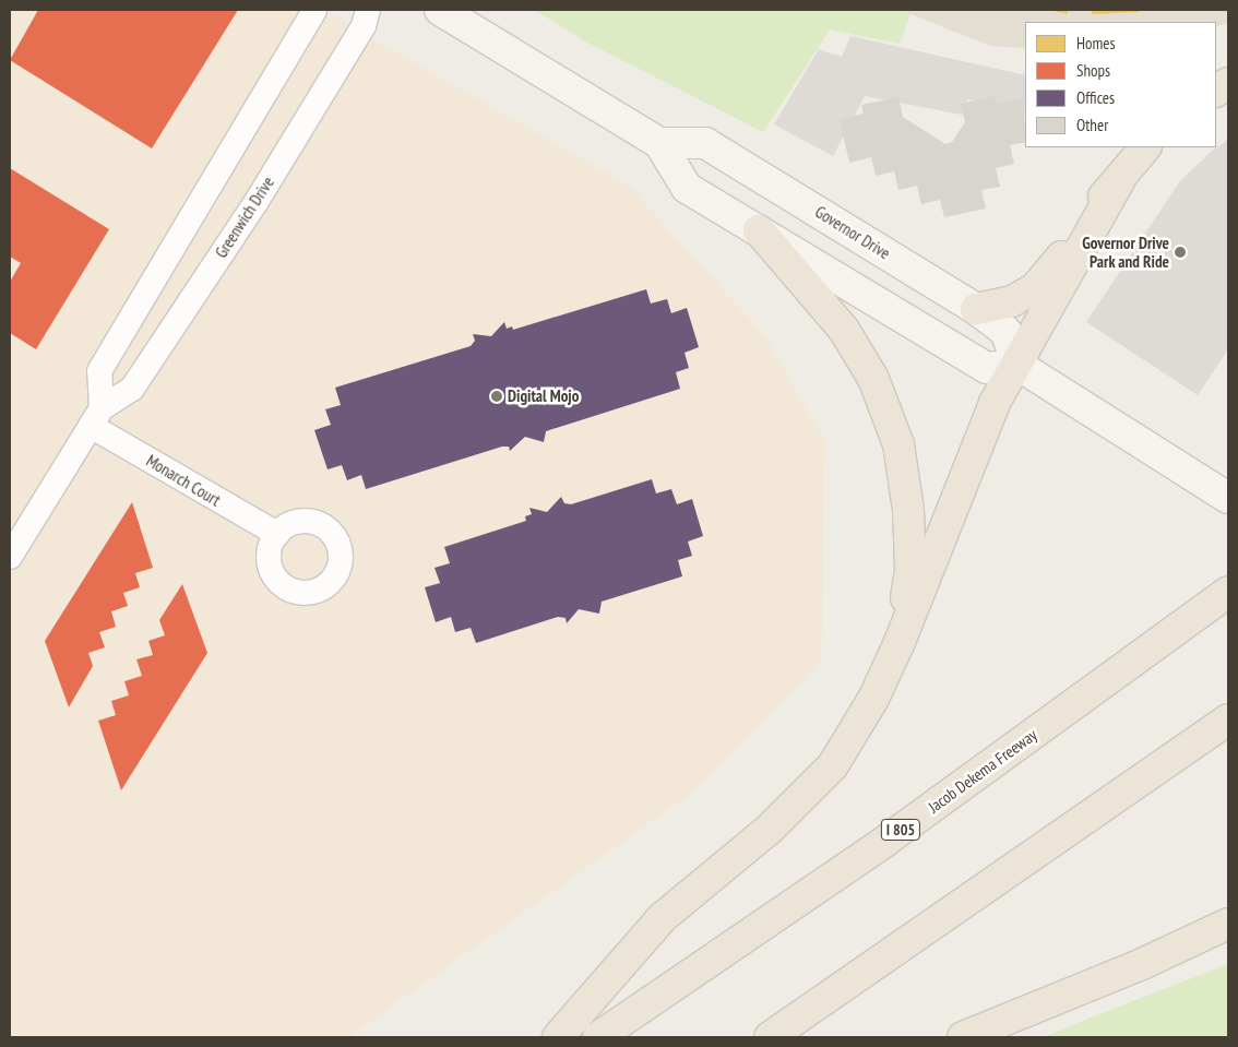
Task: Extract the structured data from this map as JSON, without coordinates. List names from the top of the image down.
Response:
{
  "streets": {
    "highway": ["Jacob Dekema Freeway", "I 805"],
    "main road": ["Governor Drive"],
    "street": ["Greenwich Drive", "Monarch Court"]
  },
  "crossings": [
    ["Greenwich Drive", "Monarch Court"]
  ],
  "places": ["Governor Drive Park and Ride", "Digital Mojo"],
  "legend": [
    "Homes",
    "Shops",
    "Offices",
    "Other"
  ]
}
